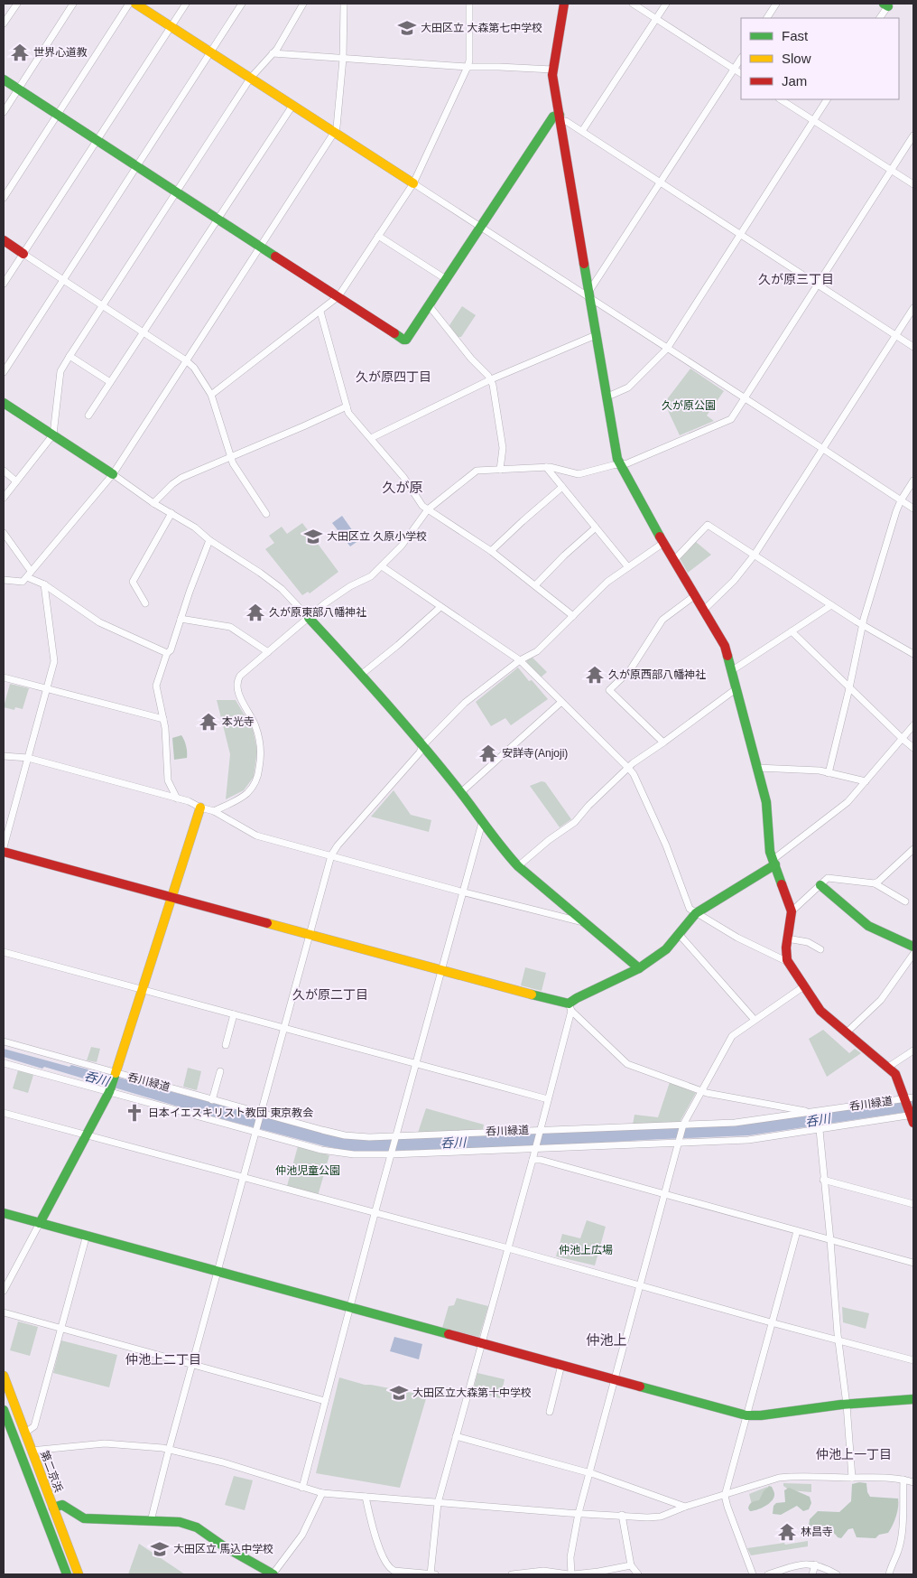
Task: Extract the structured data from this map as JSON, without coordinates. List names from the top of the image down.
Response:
{
  "streets": {
    "main road": ["第二京浜"],
    "street": ["呑川緑道"]
  },
  "districts": [
    "久が原三丁目",
    "久が原四丁目",
    "久が原",
    "久が原二丁目",
    "仲池上",
    "仲池上二丁目",
    "仲池上一丁目"
  ],
  "water": ["呑川"],
  "parks": ["久が原公園", "仲池児童公園", "仲池上広場"],
  "places": {
    "school or university": [
      "大田区立 大森第七中学校",
      "大田区立 久原小学校",
      "大田区立大森第十中学校",
      "大田区立 馬込中学校"
    ],
    "temple": [
      "世界心道教",
      "久が原東部八幡神社",
      "久が原西部八幡神社",
      "本光寺",
      "安詳寺(Anjoji)",
      "林昌寺"
    ],
    "church": ["日本イエスキリスト教団 東京教会"]
  },
  "legend": ["Fast", "Slow", "Jam"]
}
